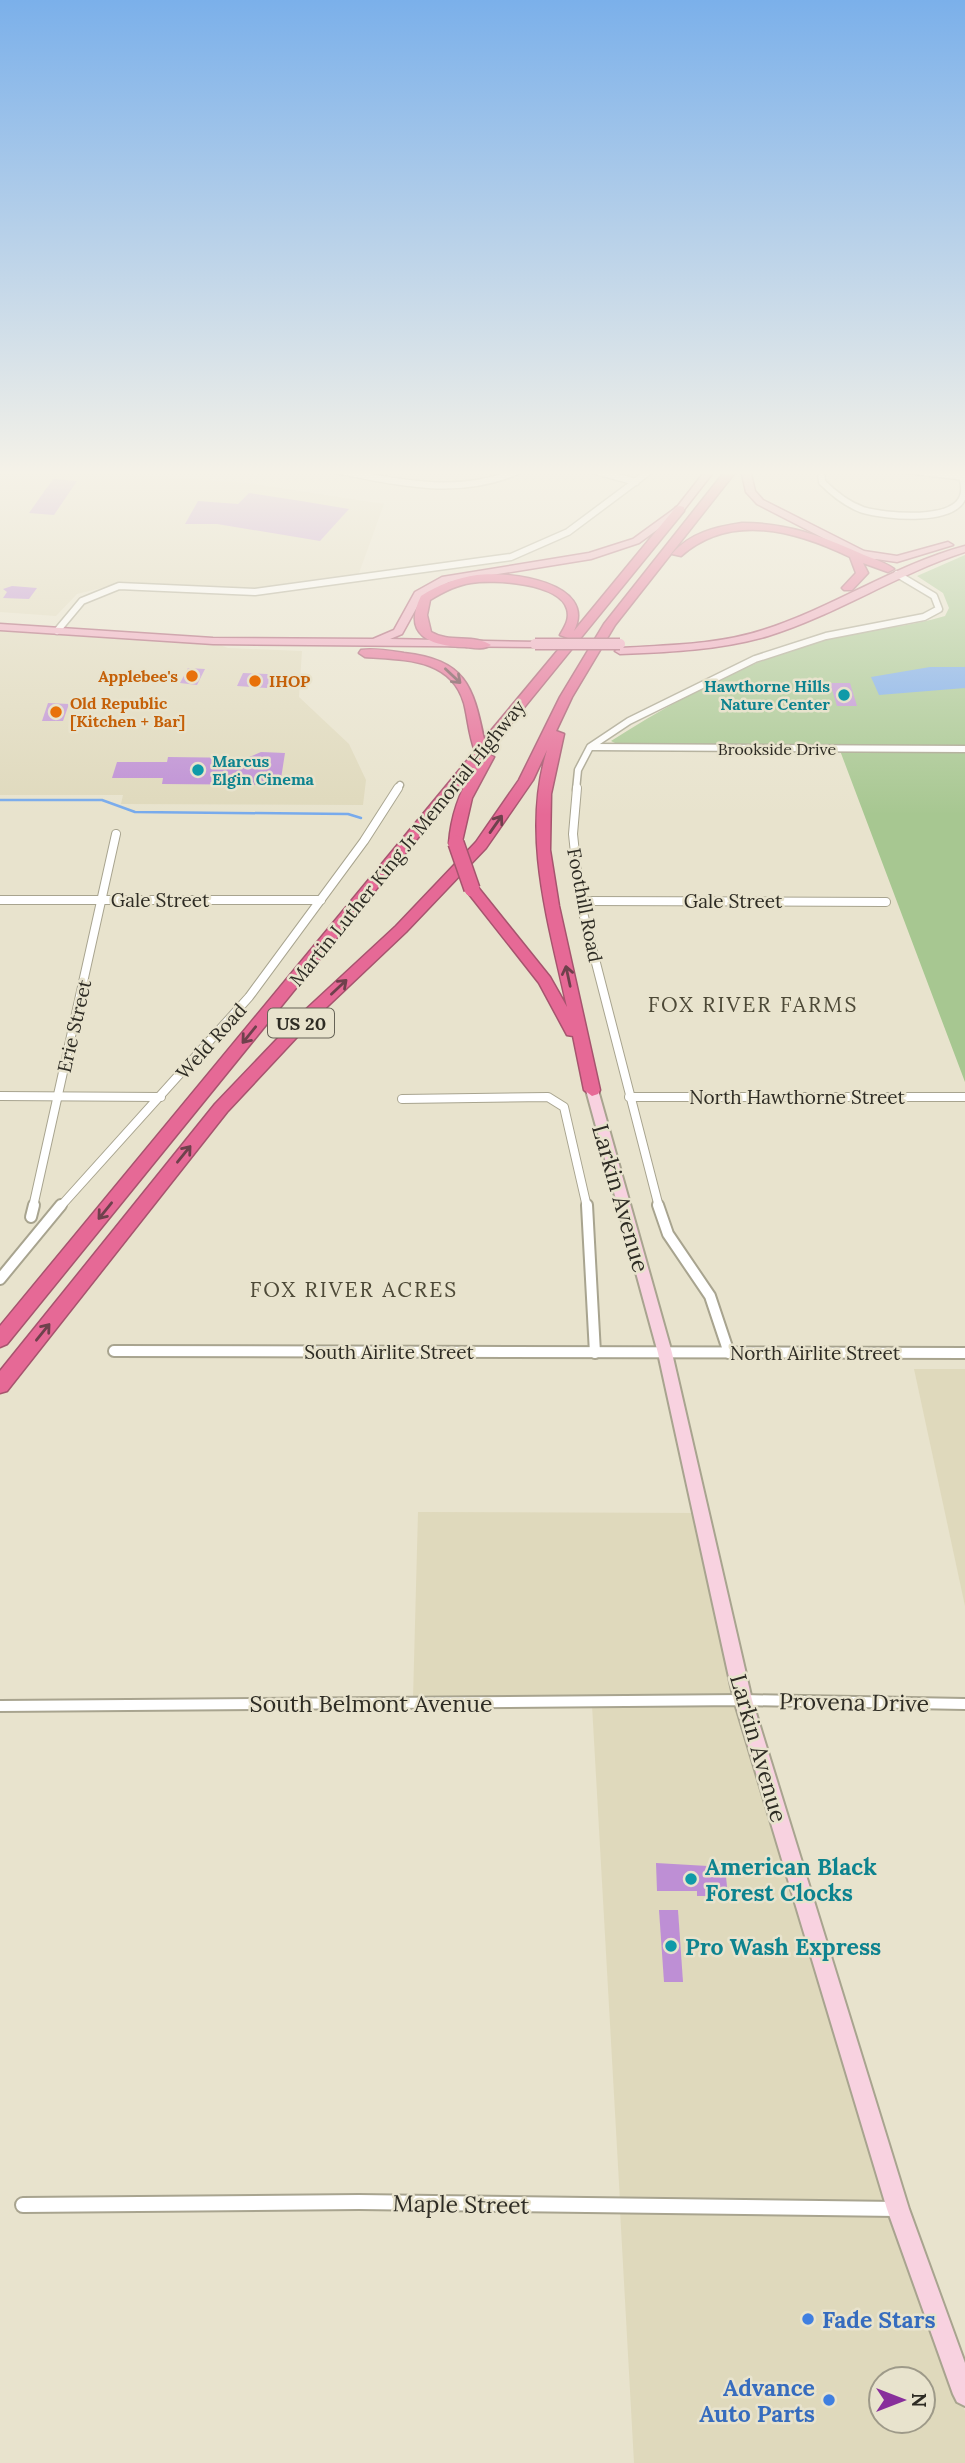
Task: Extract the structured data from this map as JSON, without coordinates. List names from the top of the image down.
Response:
{
  "streets": {
    "highway": ["Martin Luther King Jr Memorial Highway", "US 20"],
    "main road": ["Larkin Avenue"],
    "street": [
      "Brookside Drive",
      "Gale Street",
      "Foothill Road",
      "Erie Street",
      "Weld Road",
      "North Hawthorne Street",
      "South Airlite Street",
      "North Airlite Street",
      "Provena Drive",
      "South Belmont Avenue",
      "Maple Street"
    ]
  },
  "crossings": [
    ["Brookside Drive", "Foothill Road"],
    ["Martin Luther King Jr Memorial Highway", "US 20"],
    ["Gale Street", "Foothill Road"],
    ["Gale Street", "Erie Street"],
    ["Gale Street", "Weld Road"],
    ["Foothill Road", "North Hawthorne Street"],
    ["Foothill Road", "North Airlite Street"],
    ["Larkin Avenue", "South Airlite Street"],
    ["Larkin Avenue", "North Airlite Street"],
    ["Larkin Avenue", "Provena Drive"],
    ["Larkin Avenue", "South Belmont Avenue"],
    ["Larkin Avenue", "Maple Street"],
    ["South Airlite Street", "North Airlite Street"],
    ["Provena Drive", "South Belmont Avenue"]
  ],
  "districts": ["FOX RIVER FARMS", "FOX RIVER ACRES"],
  "places": [
    "Applebee's",
    "IHOP",
    "Hawthorne Hills Nature Center",
    "Old Republic [Kitchen + Bar]",
    "Marcus Elgin Cinema",
    "American Black Forest Clocks",
    "Pro Wash Express",
    "Fade Stars",
    "Advance Auto Parts"
  ],
  "north": "right"
}
